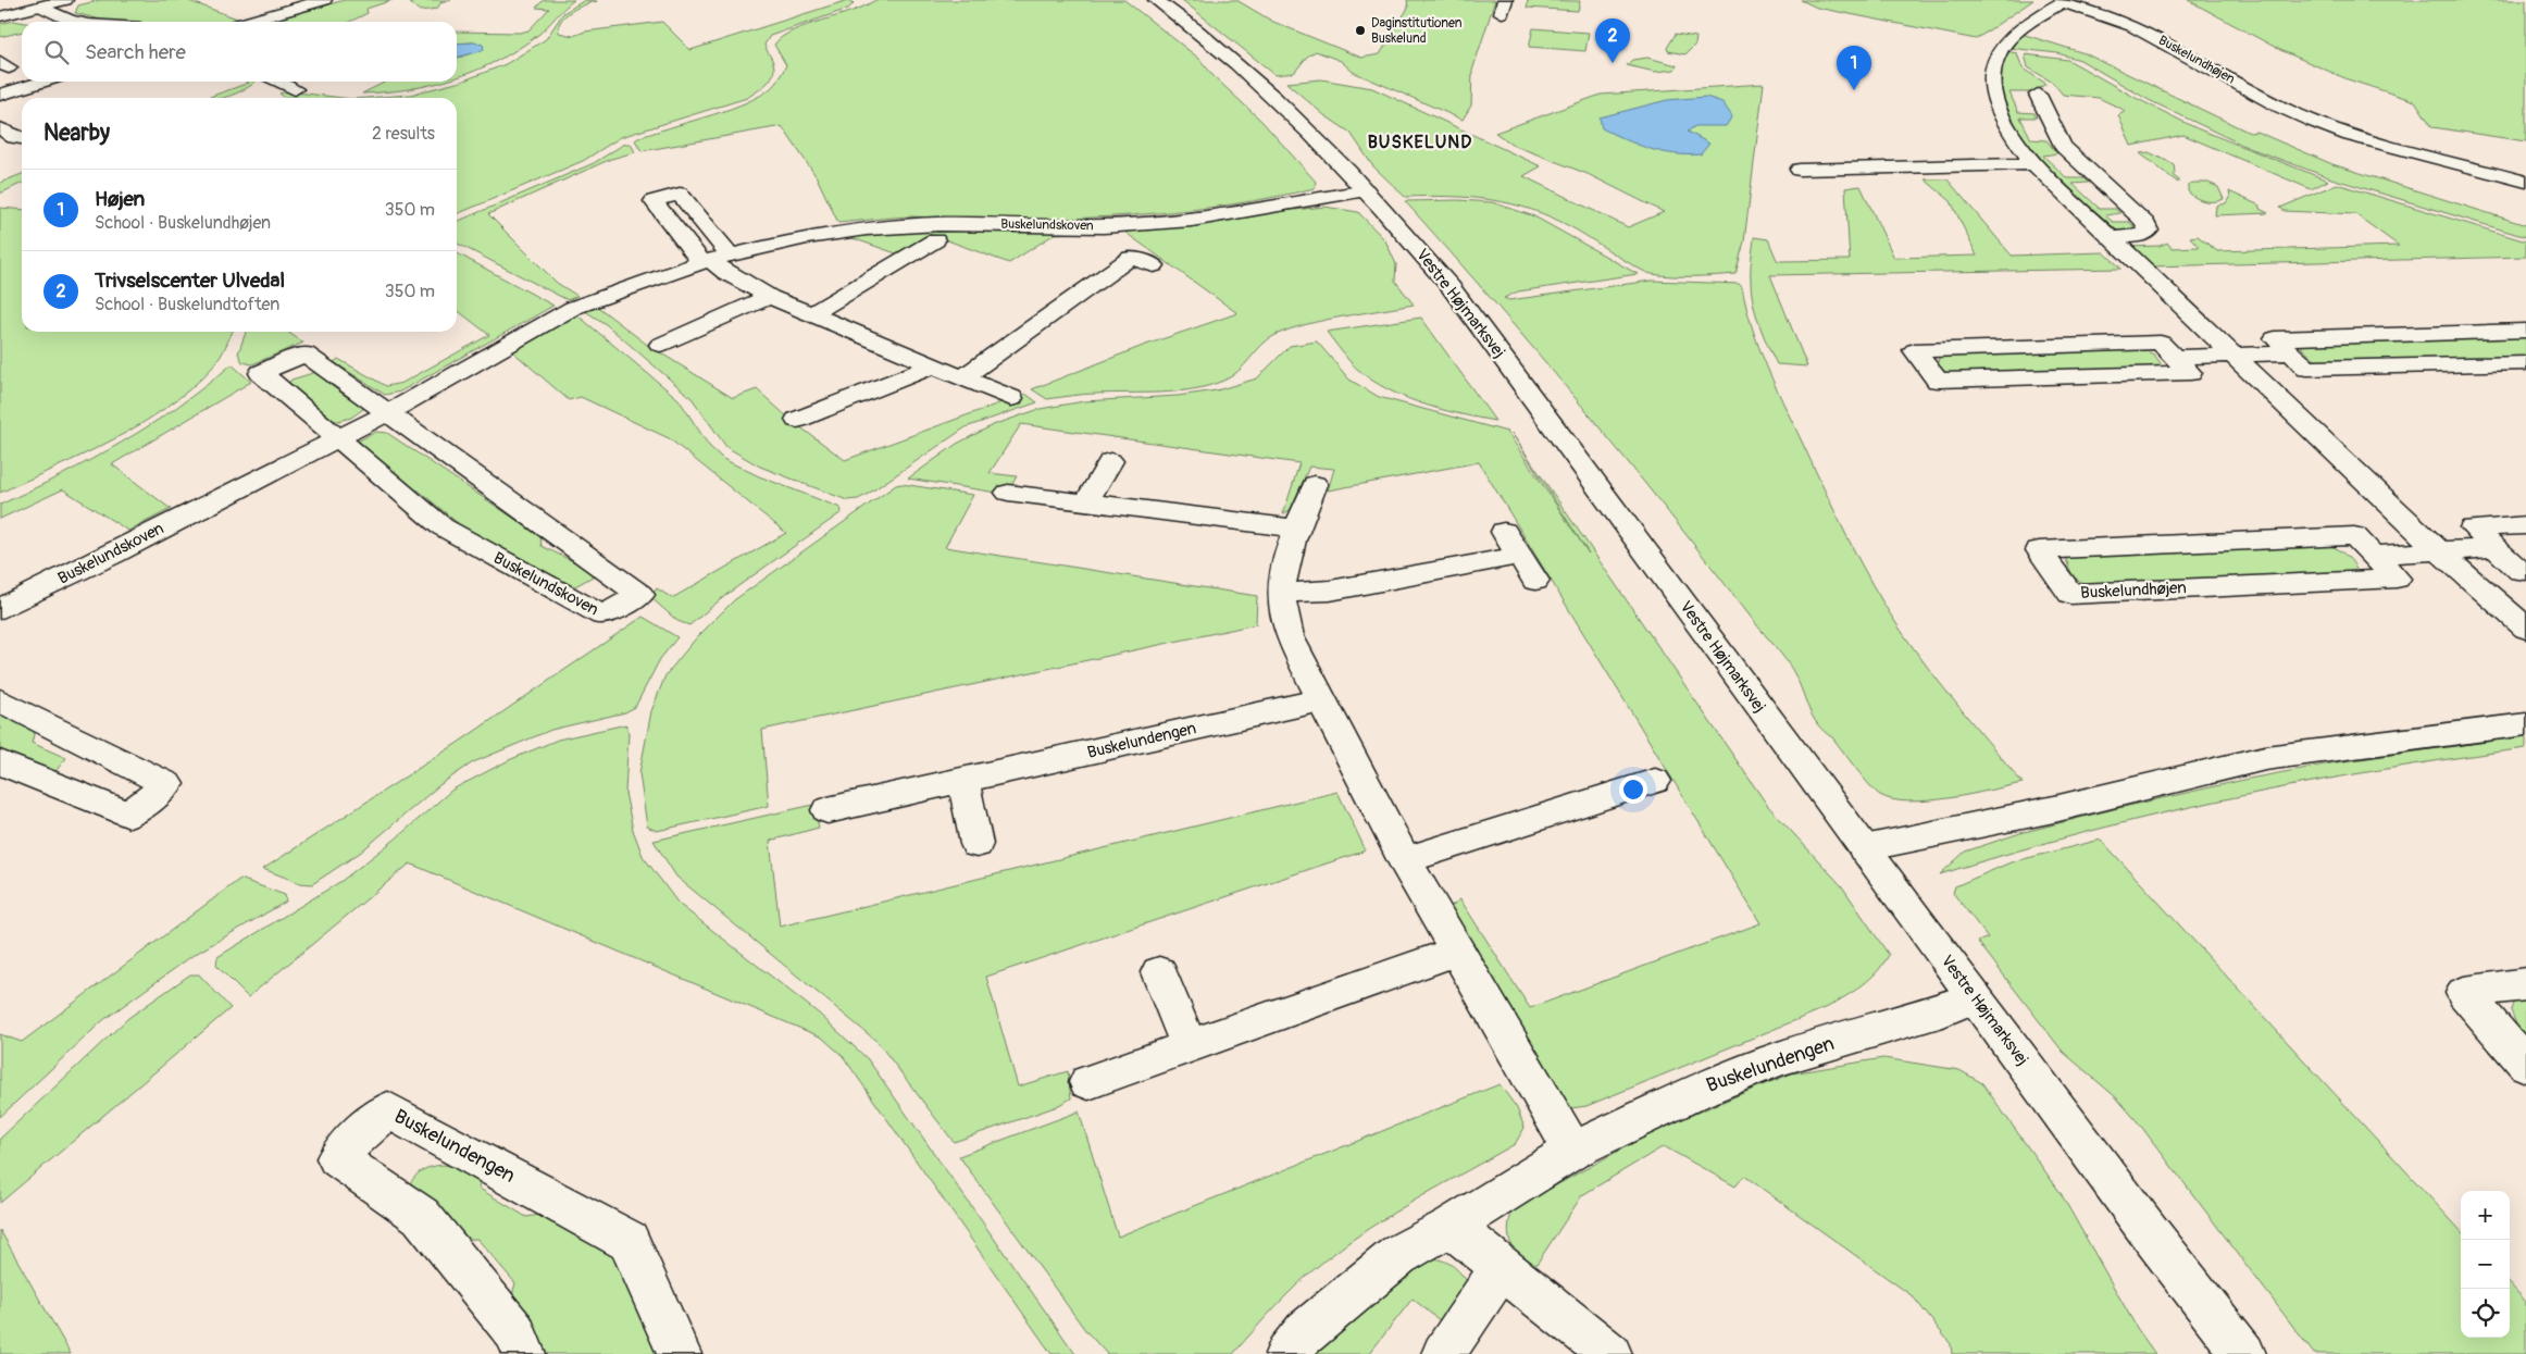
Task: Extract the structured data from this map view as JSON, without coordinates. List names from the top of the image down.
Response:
{
  "streets": {
    "street": [
      "Buskelundhøjen",
      "Buskelundskoven",
      "Vestre Højmarksvej",
      "Buskelundengen"
    ]
  },
  "crossings": [
    ["Buskelundskoven", "Vestre Højmarksvej"],
    ["Vestre Højmarksvej", "Buskelundengen"]
  ],
  "districts": ["BUSKELUND"],
  "places": ["Daginstitutionen Buskelund"],
  "page": {
    "pins": ["2", "1"],
    "search": "Search here",
    "heading": ["Nearby", "2 results"],
    "list": [
      {
        "mark": "1",
        "name": "Højen",
        "note": "School · Buskelundhøjen",
        "value": "350 m"
      },
      {
        "mark": "2",
        "name": "Trivselscenter Ulvedal",
        "note": "School · Buskelundtoften",
        "value": "350 m"
      }
    ],
    "map_buttons": ["+", "−"]
  }
}
